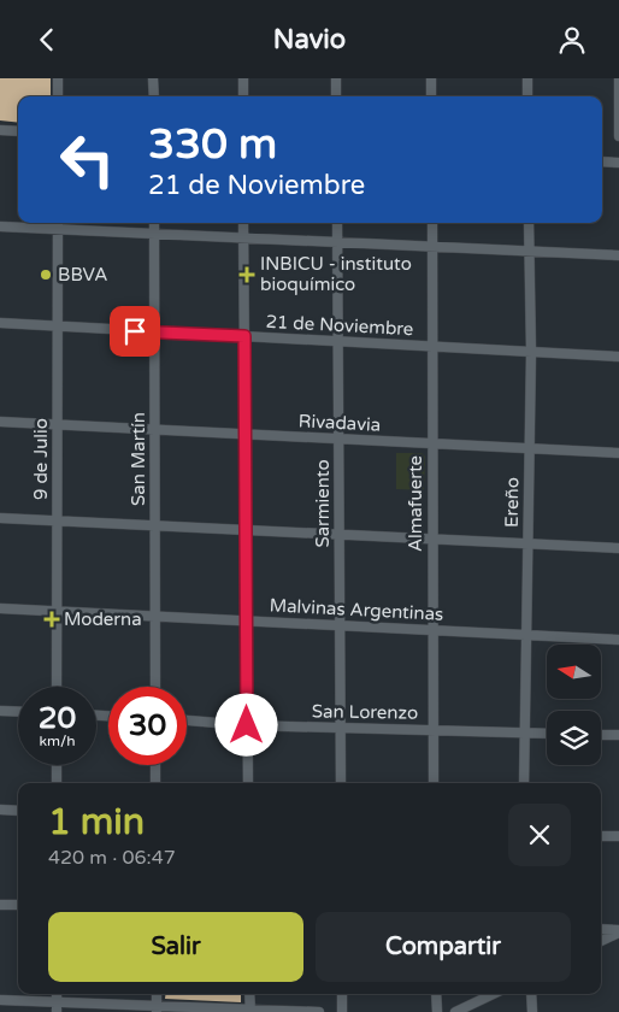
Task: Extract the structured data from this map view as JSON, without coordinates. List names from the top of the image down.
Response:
{
  "streets": {
    "street": [
      "21 de Noviembre",
      "Rivadavia",
      "9 de Julio",
      "San Martín",
      "Ereño",
      "Sarmiento",
      "Almafuerte",
      "Malvinas Argentinas",
      "San Lorenzo"
    ]
  },
  "crossings": [
    ["21 de Noviembre", "9 de Julio"],
    ["21 de Noviembre", "San Martín"],
    ["21 de Noviembre", "Ereño"],
    ["21 de Noviembre", "Sarmiento"],
    ["21 de Noviembre", "Almafuerte"],
    ["Rivadavia", "9 de Julio"],
    ["Rivadavia", "San Martín"],
    ["Rivadavia", "Ereño"],
    ["Rivadavia", "Sarmiento"],
    ["Rivadavia", "Almafuerte"],
    ["9 de Julio", "Malvinas Argentinas"],
    ["San Martín", "Malvinas Argentinas"],
    ["Ereño", "Malvinas Argentinas"],
    ["Ereño", "San Lorenzo"],
    ["Sarmiento", "Malvinas Argentinas"],
    ["Sarmiento", "San Lorenzo"],
    ["Almafuerte", "Malvinas Argentinas"],
    ["Almafuerte", "San Lorenzo"]
  ],
  "places": {
    "other": ["BBVA"],
    "health": ["INBICU - instituto bioquímico", "Moderna"]
  },
  "north": "left",
  "page": {
    "header": "Navio",
    "turn": ["330 m", "21 de Noviembre"],
    "speed": "20 km/h",
    "limit": "30",
    "heading": ["1 min", "420 m · 06:47"],
    "buttons": ["Salir", "Compartir"]
  }
}
